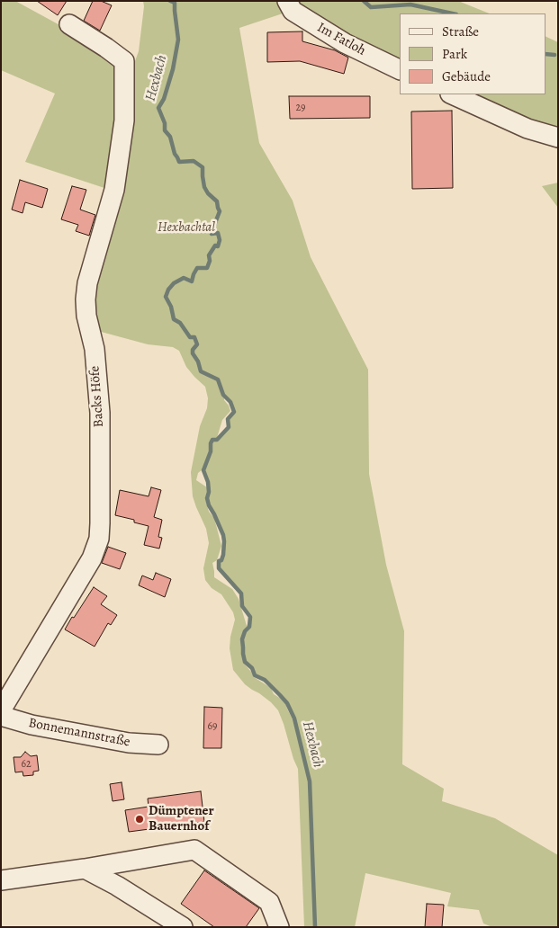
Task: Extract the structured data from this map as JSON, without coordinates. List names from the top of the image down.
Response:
{
  "streets": {
    "street": ["Im Fatloh", "Backs Höfe", "Bonnemannstraße"]
  },
  "water": ["Hexbach"],
  "parks": ["Hexbachtal"],
  "places": ["Dümptener Bauernhof"],
  "house_numbers": ["29", "69", "62"],
  "legend": ["Straße", "Park", "Gebäude"]
}
